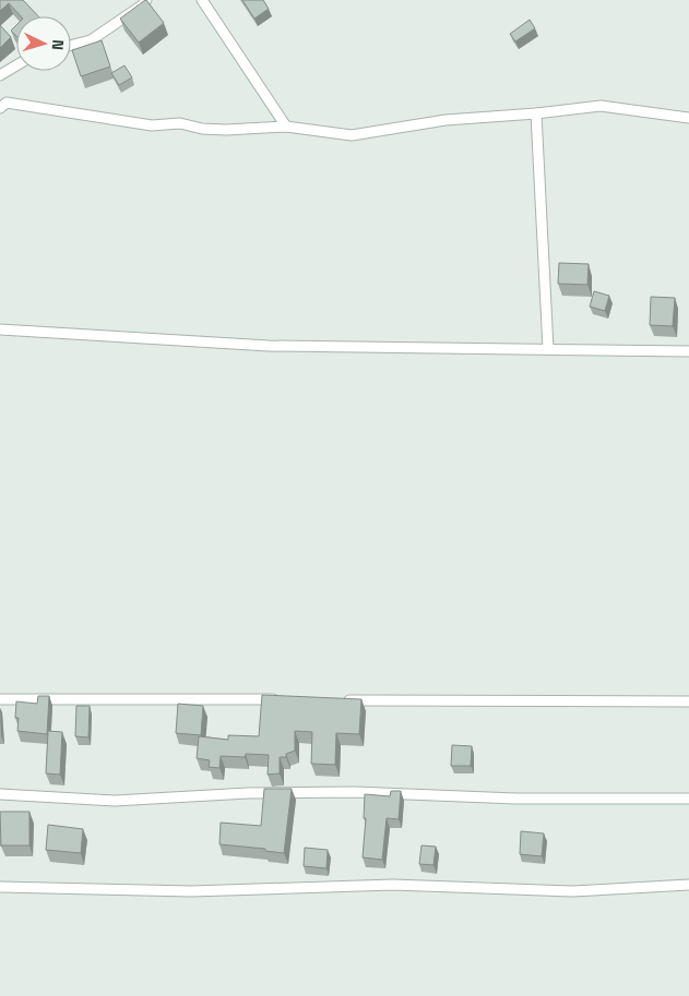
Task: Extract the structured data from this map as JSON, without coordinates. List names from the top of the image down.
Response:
{
  "north": "right"
}
